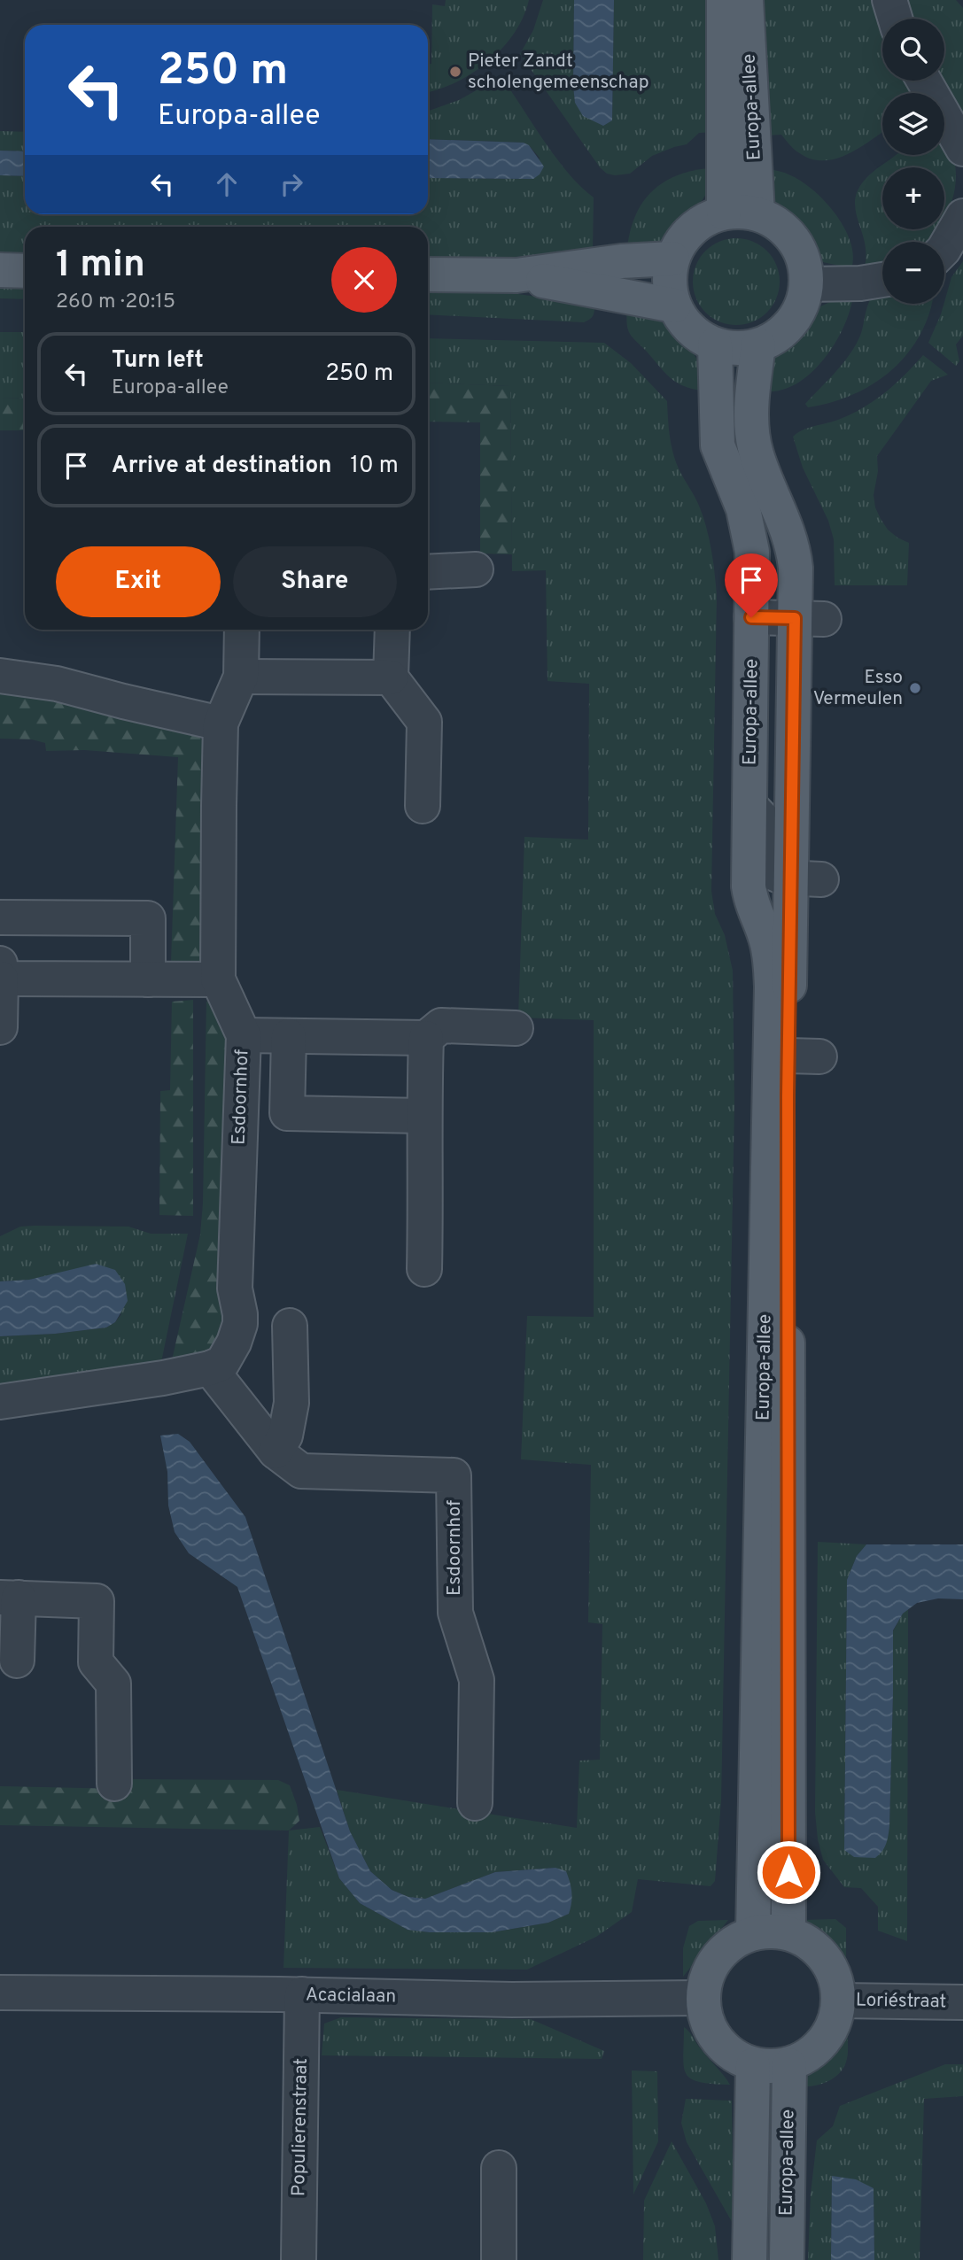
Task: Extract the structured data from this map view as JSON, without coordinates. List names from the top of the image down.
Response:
{
  "streets": {
    "main road": ["Europa-allee"],
    "street": [
      "Esdoornhof",
      "Acacialaan",
      "Loriéstraat",
      "Populierenstraat"
    ]
  },
  "crossings": [
    ["Europa-allee", "Acacialaan"],
    ["Europa-allee", "Loriéstraat"],
    ["Acacialaan", "Loriéstraat"],
    ["Acacialaan", "Populierenstraat"]
  ],
  "places": ["Pieter Zandt scholengemeenschap", "Esso Vermeulen"],
  "page": {
    "map_buttons": ["+", "−"],
    "turn": ["250 m", "Europa-allee"],
    "heading": ["1 min", "260 m · 20:15"],
    "list": [
      {
        "name": "Turn left",
        "note": "Europa-allee",
        "value": "250 m"
      },
      {
        "name": "Arrive at destination",
        "value": "10 m"
      }
    ],
    "buttons": ["Exit", "Share"]
  }
}
